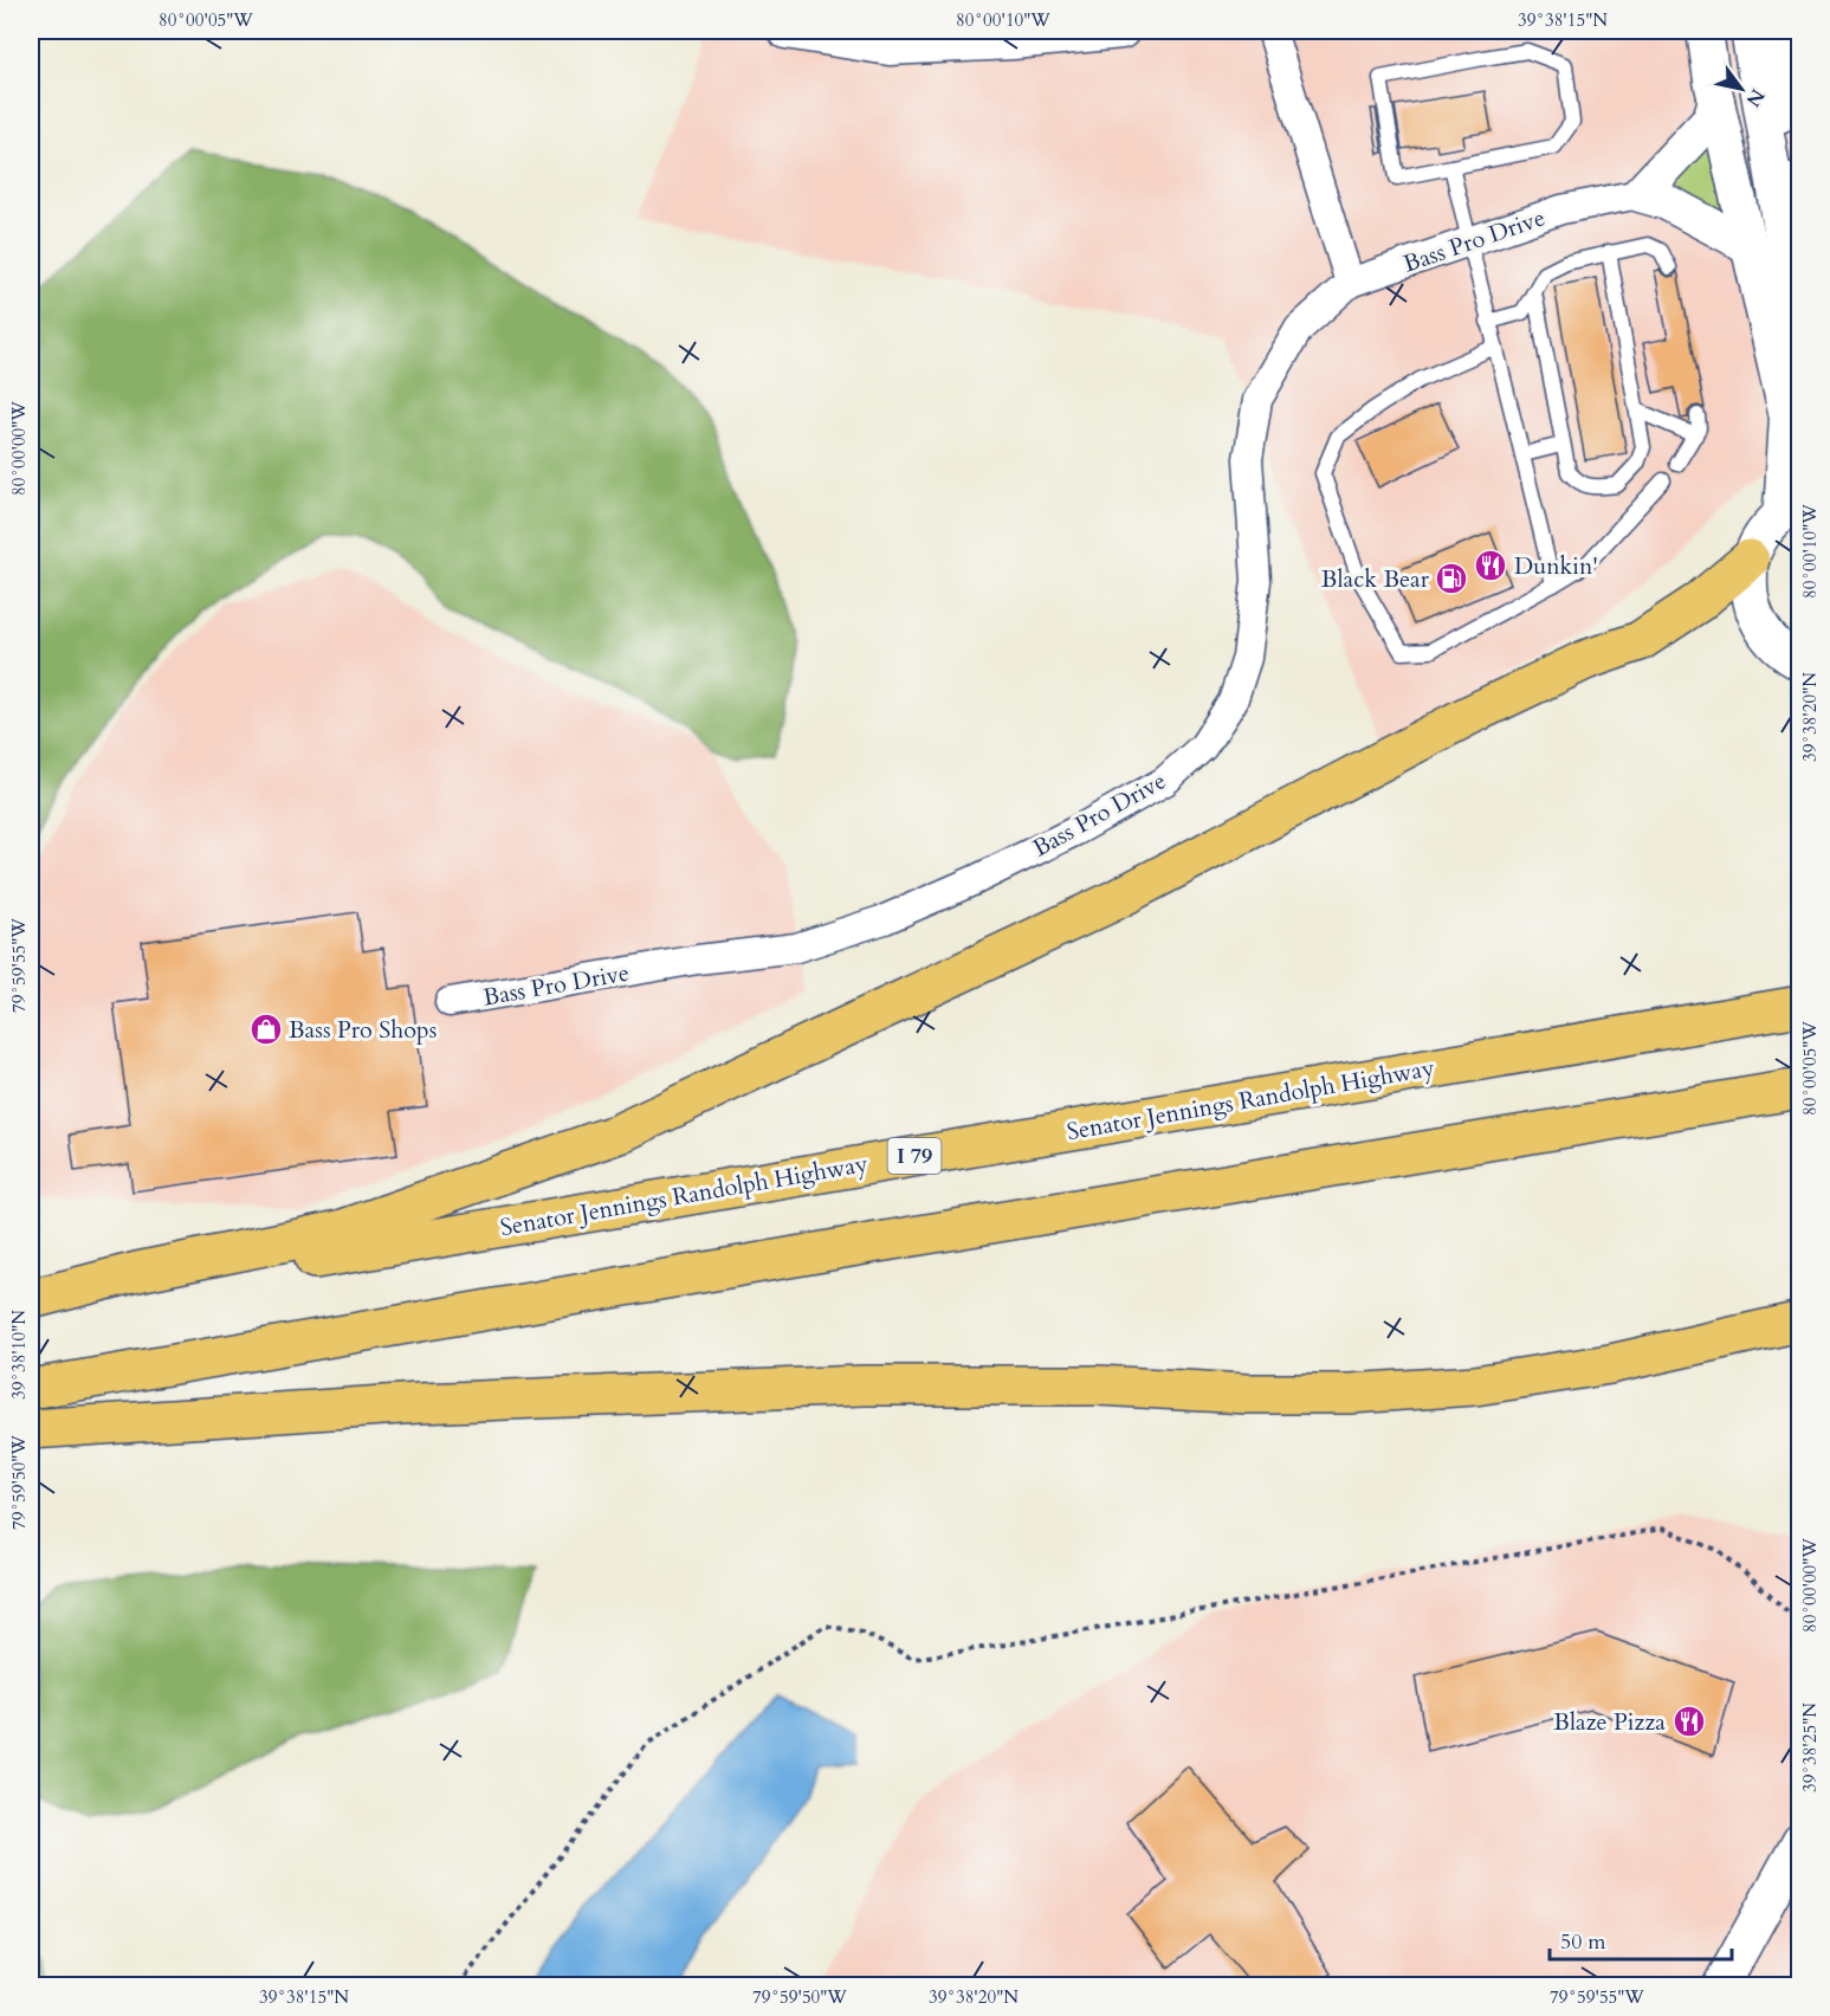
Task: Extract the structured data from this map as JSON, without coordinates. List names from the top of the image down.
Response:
{
  "streets": {
    "highway": ["Senator Jennings Randolph Highway", "I 79"],
    "street": ["Bass Pro Drive"]
  },
  "places": {
    "restaurant": ["Dunkin'", "Blaze Pizza"],
    "fuel station": ["Black Bear"],
    "shop": ["Bass Pro Shops"]
  },
  "scale_bar": "50 m",
  "north": "bottom right",
  "coordinates": [
    "80°00'05\"W",
    "80°00'10\"W",
    "39°38'15\"N",
    "80°00'00\"W",
    "39°38'20\"N",
    "79°59'55\"W",
    "39°38'10\"N",
    "79°59'50\"W",
    "39°38'25\"N"
  ]
}
